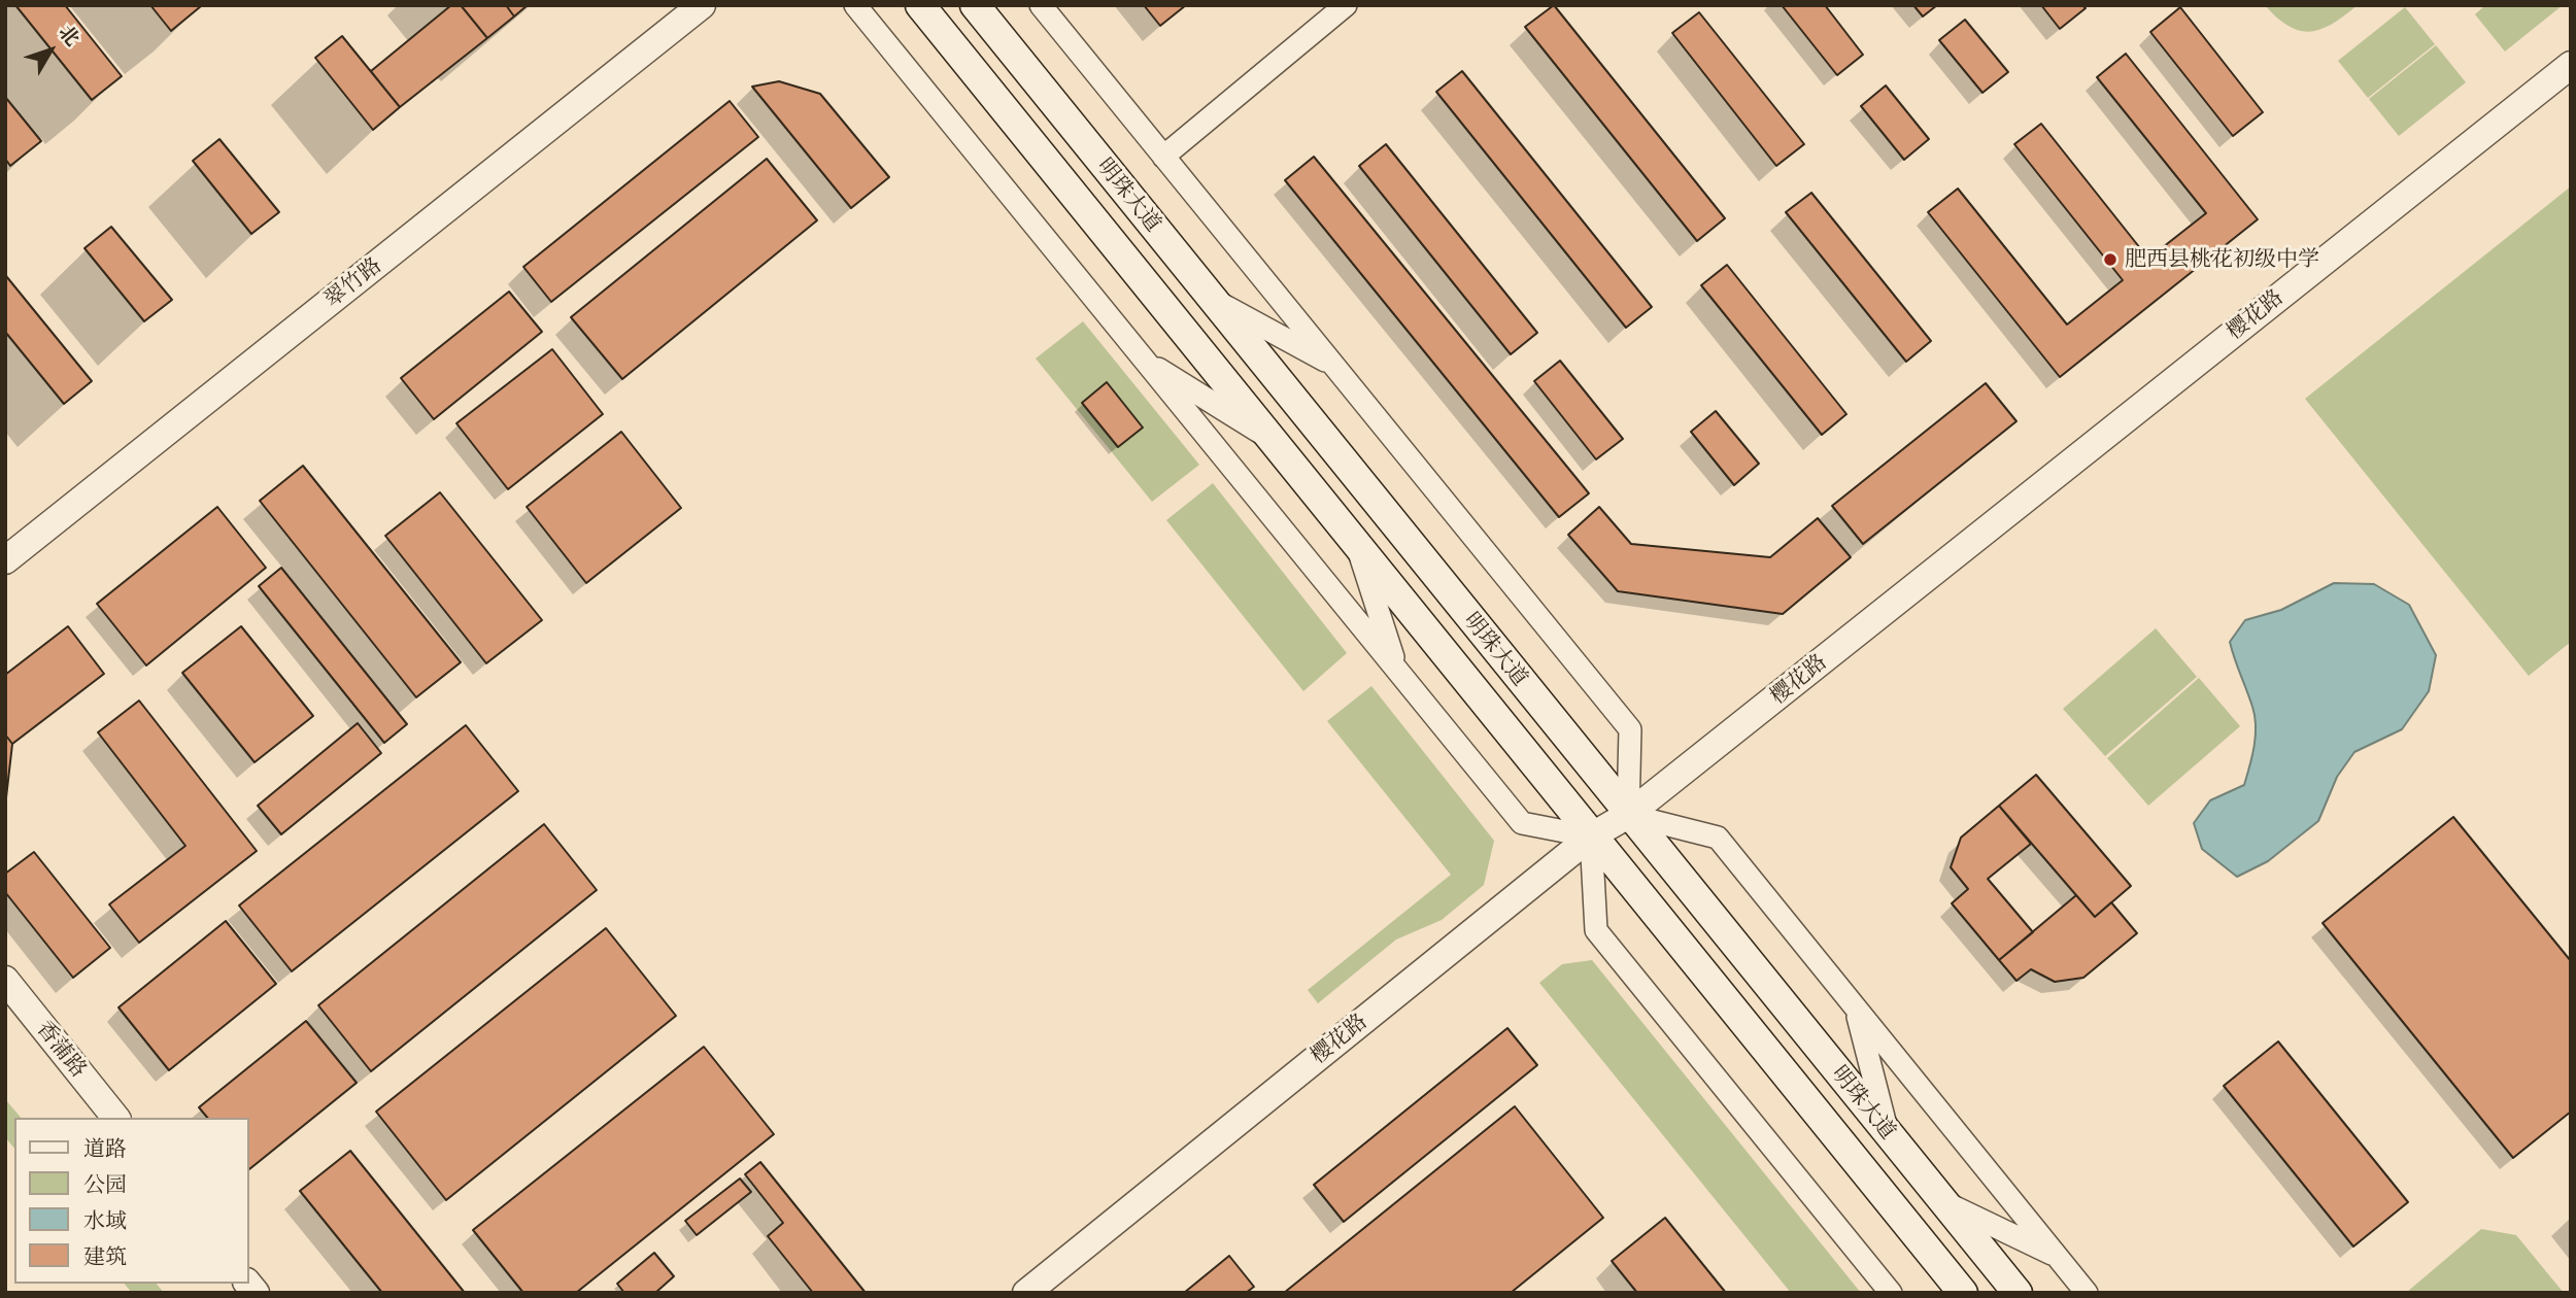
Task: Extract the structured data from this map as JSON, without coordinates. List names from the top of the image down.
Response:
{
  "streets": {
    "main road": ["明珠大道"],
    "street": ["翠竹路", "樱花路", "香蒲路"]
  },
  "crossings": [
    ["明珠大道", "樱花路"]
  ],
  "places": ["肥西县桃花初级中学"],
  "legend": [
    "道路",
    "公园",
    "水域",
    "建筑"
  ],
  "north": "top right"
}
